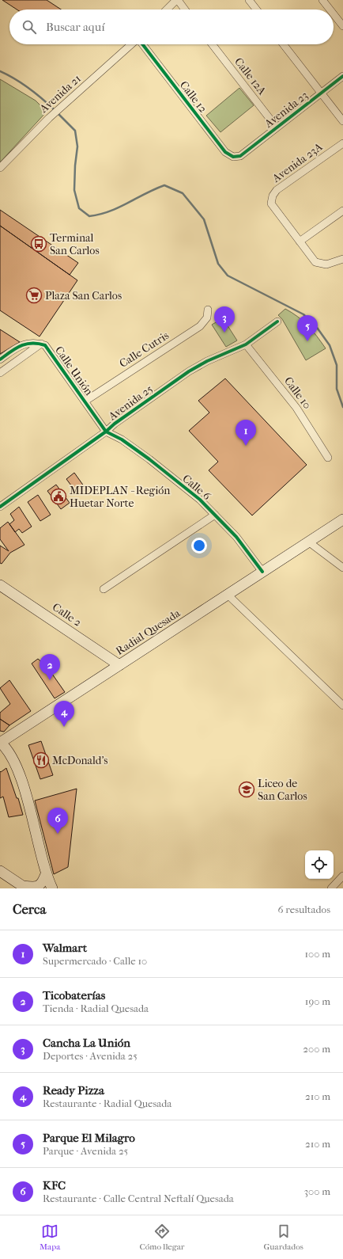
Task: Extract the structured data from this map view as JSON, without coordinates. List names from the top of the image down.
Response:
{
  "streets": {
    "main road": ["Calle 2", "Radial Quesada"],
    "street": [
      "Calle 12A",
      "Avenida 21",
      "Calle 12",
      "Avenida 23",
      "Avenida 23A",
      "Calle Cutris",
      "Calle Unión",
      "Calle 10",
      "Avenida 25",
      "Calle 6"
    ]
  },
  "crossings": [
    ["Calle 12A", "Avenida 23"],
    ["Calle 12", "Avenida 23"],
    ["Calle Cutris", "Calle Unión"],
    ["Calle Unión", "Avenida 25"],
    ["Calle Unión", "Calle 6"],
    ["Calle 10", "Avenida 25"],
    ["Avenida 25", "Calle 6"],
    ["Calle 6", "Radial Quesada"],
    ["Calle 2", "Radial Quesada"]
  ],
  "places": {
    "bus stop": ["Terminal San Carlos"],
    "supermarket": ["Plaza San Carlos"],
    "public building": ["MIDEPLAN - Región Huetar Norte"],
    "restaurant": ["McDonald's"],
    "school or university": ["Liceo de San Carlos"]
  },
  "page": {
    "search": "Buscar aquí",
    "pins": [
      "3",
      "5",
      "1",
      "2",
      "4",
      "6"
    ],
    "heading": ["Cerca", "6 resultados"],
    "list": [
      {
        "mark": "1",
        "name": "Walmart",
        "note": "Supermercado · Calle 10",
        "value": "100 m"
      },
      {
        "mark": "2",
        "name": "Ticobaterías",
        "note": "Tienda · Radial Quesada",
        "value": "190 m"
      },
      {
        "mark": "3",
        "name": "Cancha La Unión",
        "note": "Deportes · Avenida 25",
        "value": "200 m"
      },
      {
        "mark": "4",
        "name": "Ready Pizza",
        "note": "Restaurante · Radial Quesada",
        "value": "210 m"
      },
      {
        "mark": "5",
        "name": "Parque El Milagro",
        "note": "Parque · Avenida 25",
        "value": "210 m"
      },
      {
        "mark": "6",
        "name": "KFC",
        "note": "Restaurante · Calle Central Neftalí Quesada",
        "value": "300 m"
      }
    ],
    "nav": ["Mapa", "Cómo llegar", "Guardados"]
  }
}
